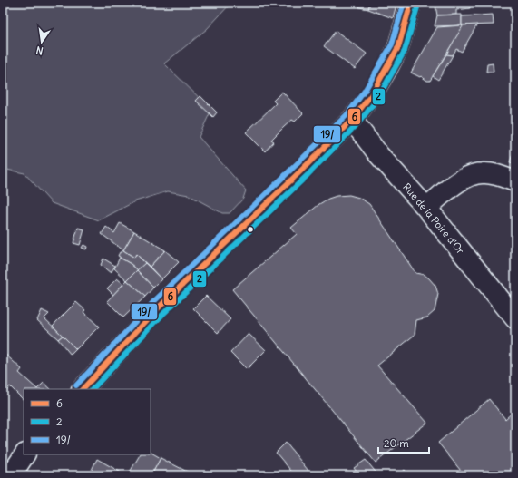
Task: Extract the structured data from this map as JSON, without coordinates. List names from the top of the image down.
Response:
{
  "streets": {
    "main road": ["Rue de la Poire d'Or"]
  },
  "lines": ["transit line 6", "transit line 19/", "transit line 2"],
  "legend": ["6", "2", "19/"],
  "scale_bar": "20 m",
  "north": "bottom"
}
